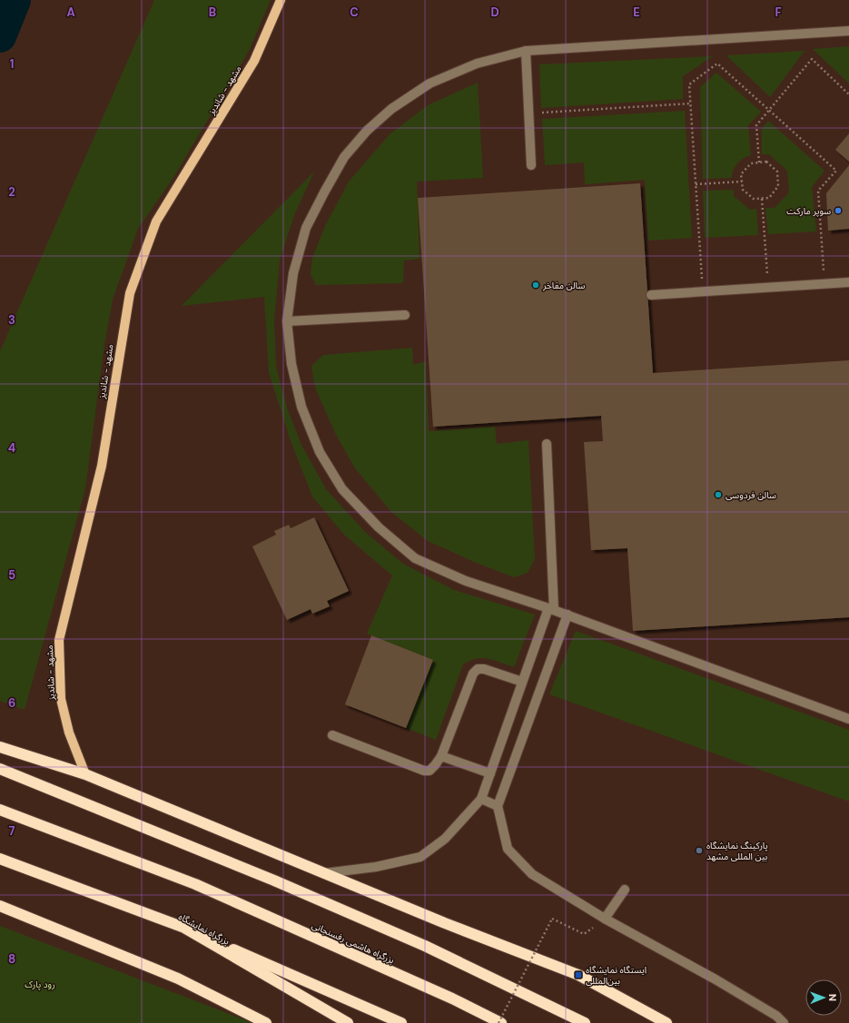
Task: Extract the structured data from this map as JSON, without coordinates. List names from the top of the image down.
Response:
{
  "streets": {
    "highway": ["بزرگراه نمایشگاه", "بزرگراه هاشمی رفسنجانی"],
    "main road": ["مشهد - شاندیز"]
  },
  "parks": ["رود پارک"],
  "places": {
    "other": [
      "سوپر مارکت",
      "سالن مفاخر",
      "سالن فردوسی",
      "پارکینگ نمایشگاه بین المللی مشهد"
    ],
    "transit": ["ایستگاه نمایشگاه بین‌المللی"]
  },
  "north": "right",
  "grid": {
    "columns": [
      "A",
      "B",
      "C",
      "D",
      "E",
      "F"
    ],
    "rows": [
      "1",
      "2",
      "3",
      "4",
      "5",
      "6",
      "7",
      "8"
    ]
  }
}
